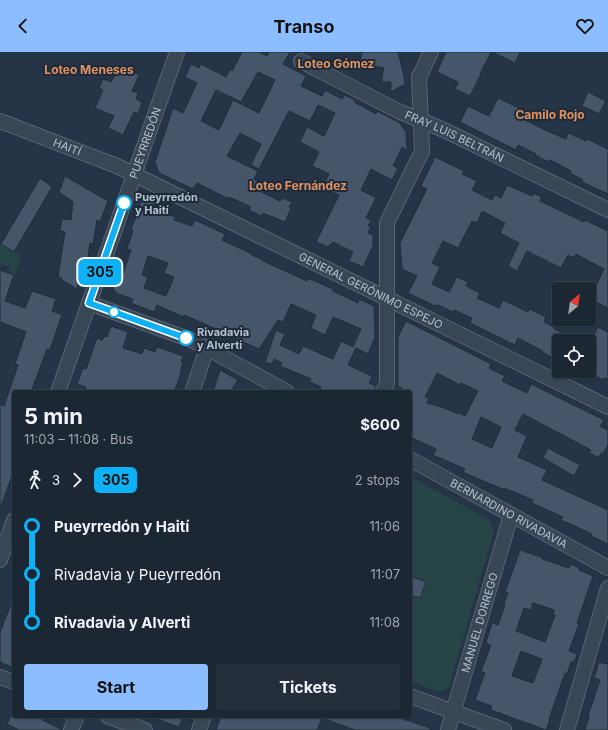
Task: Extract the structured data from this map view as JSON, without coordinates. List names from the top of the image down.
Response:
{
  "streets": {
    "street": [
      "FRAY LUIS BELTRÁN",
      "PUEYRREDÓN",
      "HAITÍ",
      "GENERAL GERÓNIMO ESPEJO",
      "BERNARDINO RIVADAVIA",
      "MANUEL DORREGO"
    ]
  },
  "crossings": [
    ["PUEYRREDÓN", "HAITÍ"],
    ["PUEYRREDÓN", "GENERAL GERÓNIMO ESPEJO"],
    ["HAITÍ", "GENERAL GERÓNIMO ESPEJO"],
    ["BERNARDINO RIVADAVIA", "MANUEL DORREGO"]
  ],
  "districts": [
    "Loteo Gómez",
    "Loteo Meneses",
    "Camilo Rojo",
    "Loteo Fernández"
  ],
  "places": ["Pueyrredón y Haití", "Rivadavia y Alverti"],
  "lines": ["bus line 305"],
  "north": "top right",
  "page": {
    "header": "Transo",
    "on_map": "305",
    "heading": ["5 min", "11:03 – 11:08 · Bus", "$600"],
    "legs": ["3", "305", "2 stops"],
    "list": [
      {
        "name": "Pueyrredón y Haití",
        "value": "11:06"
      },
      {
        "name": "Rivadavia y Pueyrredón",
        "value": "11:07"
      },
      {
        "name": "Rivadavia y Alverti",
        "value": "11:08"
      }
    ],
    "buttons": ["Start", "Tickets"]
  }
}
